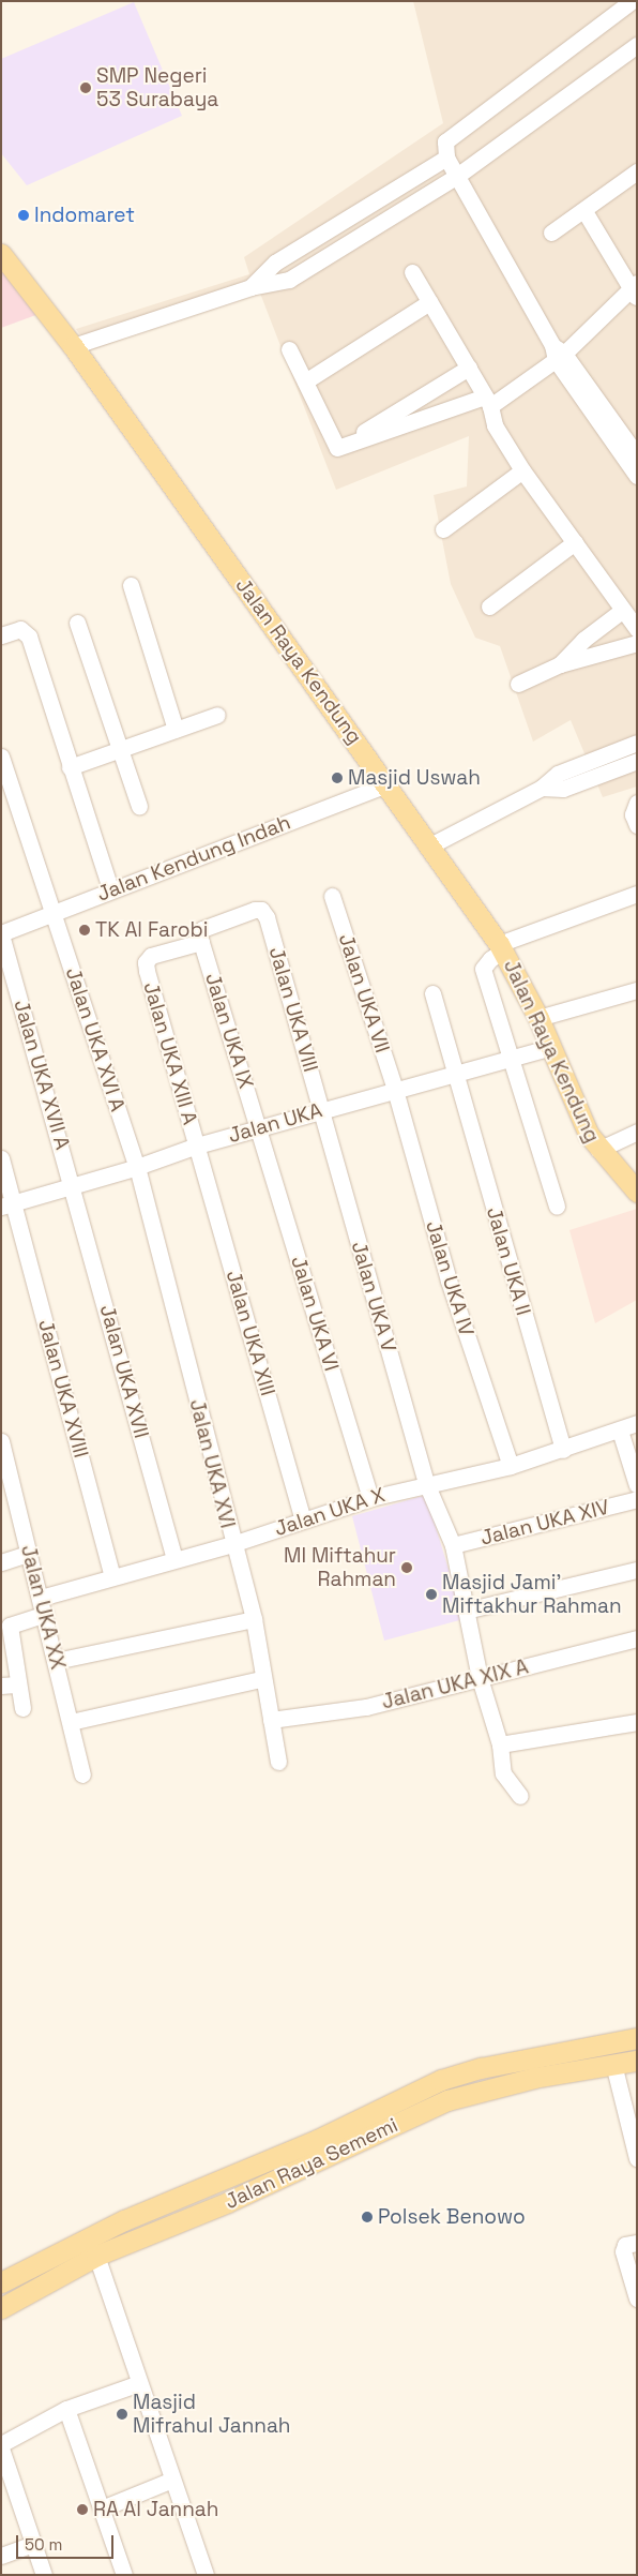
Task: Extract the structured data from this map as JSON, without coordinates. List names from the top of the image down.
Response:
{
  "streets": {
    "main road": ["Jalan Raya Kendung", "Jalan Raya Sememi"],
    "street": [
      "Jalan Kendung Indah",
      "Jalan UKA VII",
      "Jalan UKA VIII",
      "Jalan UKA IX",
      "Jalan UKA XVI A",
      "Jalan UKA XIII A",
      "Jalan UKA XVII A",
      "Jalan UKA",
      "Jalan UKA II",
      "Jalan UKA IV",
      "Jalan UKA V",
      "Jalan UKA VI",
      "Jalan UKA XIII",
      "Jalan UKA XVII",
      "Jalan UKA XVIII",
      "Jalan UKA XVI",
      "Jalan UKA X",
      "Jalan UKA XIV",
      "Jalan UKA XX",
      "Jalan UKA XIX A"
    ]
  },
  "crossings": [
    ["Jalan Raya Kendung", "Jalan Kendung Indah"],
    ["Jalan Raya Kendung", "Jalan UKA"],
    ["Jalan Kendung Indah", "Jalan UKA XVI A"],
    ["Jalan Kendung Indah", "Jalan UKA XVII A"],
    ["Jalan UKA VII", "Jalan UKA"],
    ["Jalan UKA VII", "Jalan UKA IV"],
    ["Jalan UKA VIII", "Jalan UKA IX"],
    ["Jalan UKA VIII", "Jalan UKA XIII A"],
    ["Jalan UKA VIII", "Jalan UKA"],
    ["Jalan UKA VIII", "Jalan UKA V"],
    ["Jalan UKA IX", "Jalan UKA XIII A"],
    ["Jalan UKA IX", "Jalan UKA"],
    ["Jalan UKA IX", "Jalan UKA VI"],
    ["Jalan UKA XVI A", "Jalan UKA"],
    ["Jalan UKA XVI A", "Jalan UKA XVI"],
    ["Jalan UKA XIII A", "Jalan UKA"],
    ["Jalan UKA XIII A", "Jalan UKA XIII"],
    ["Jalan UKA XVII A", "Jalan UKA"],
    ["Jalan UKA XVII A", "Jalan UKA XVII"],
    ["Jalan UKA", "Jalan UKA II"],
    ["Jalan UKA", "Jalan UKA IV"],
    ["Jalan UKA", "Jalan UKA V"],
    ["Jalan UKA", "Jalan UKA VI"],
    ["Jalan UKA", "Jalan UKA XIII"],
    ["Jalan UKA", "Jalan UKA XVII"],
    ["Jalan UKA", "Jalan UKA XVIII"],
    ["Jalan UKA", "Jalan UKA XVI"],
    ["Jalan UKA II", "Jalan UKA X"],
    ["Jalan UKA IV", "Jalan UKA X"],
    ["Jalan UKA V", "Jalan UKA X"],
    ["Jalan UKA V", "Jalan UKA XIV"],
    ["Jalan UKA V", "Jalan UKA XIX A"],
    ["Jalan UKA VI", "Jalan UKA X"],
    ["Jalan UKA XIII", "Jalan UKA X"],
    ["Jalan UKA XVII", "Jalan UKA X"],
    ["Jalan UKA XVIII", "Jalan UKA X"],
    ["Jalan UKA XVI", "Jalan UKA X"],
    ["Jalan UKA XVI", "Jalan UKA XIX A"],
    ["Jalan UKA X", "Jalan UKA XX"]
  ],
  "places": [
    "SMP Negeri 53 Surabaya",
    "Indomaret",
    "Masjid Uswah",
    "TK Al Farobi",
    "MI Miftahur Rahman",
    "Masjid Jami' Miftakhur Rahman",
    "Polsek Benowo",
    "Masjid Mifrahul Jannah",
    "RA Al Jannah"
  ],
  "scale_bar": "50 m"
}
